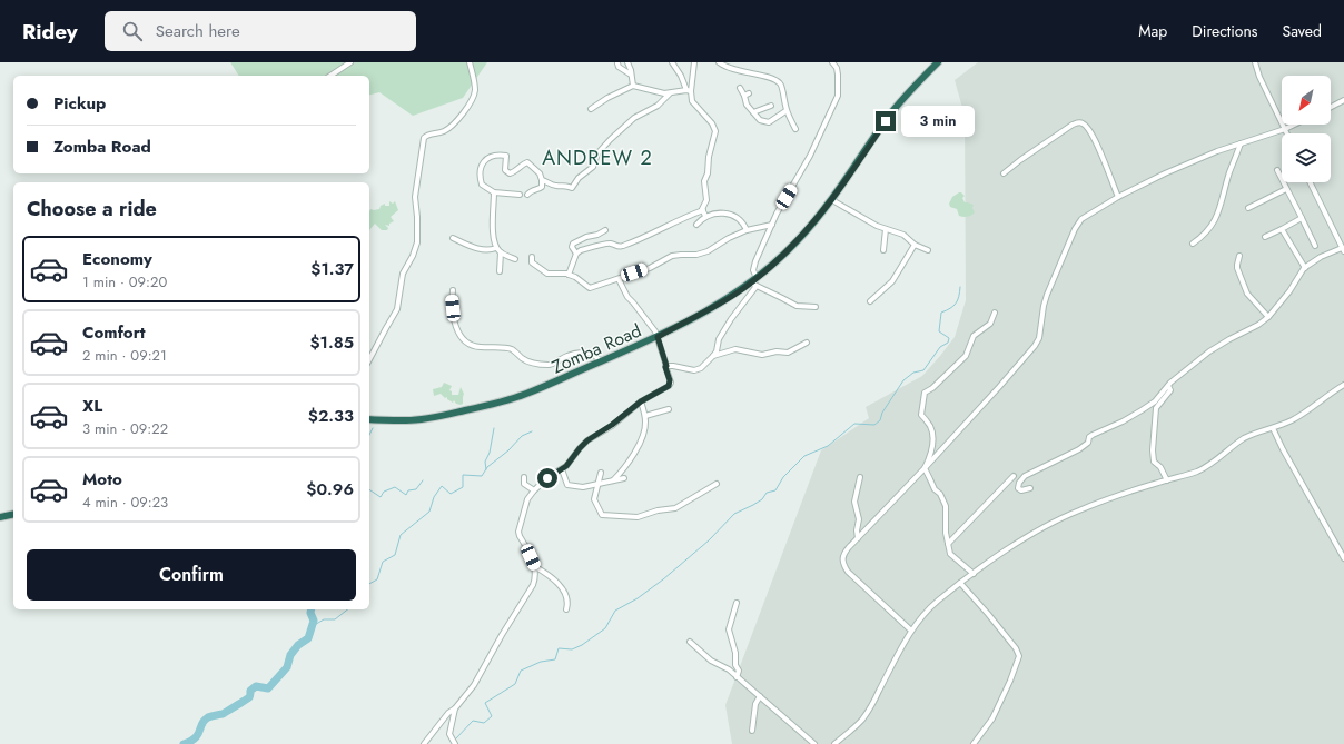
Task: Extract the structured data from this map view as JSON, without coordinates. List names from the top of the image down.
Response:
{
  "streets": {
    "highway": ["Zomba Road"]
  },
  "districts": ["ANDREW 2"],
  "north": "bottom left",
  "page": {
    "header": "Ridey",
    "search": "Search here",
    "nav": ["Map", "Directions", "Saved"],
    "banner": ["Pickup", "Zomba Road"],
    "bubble": "3 min",
    "heading": "Choose a ride",
    "list": [
      {
        "name": "Economy",
        "note": "1 min · 09:20",
        "value": "$1.37"
      },
      {
        "name": "Comfort",
        "note": "2 min · 09:21",
        "value": "$1.85"
      },
      {
        "name": "XL",
        "note": "3 min · 09:22",
        "value": "$2.33"
      },
      {
        "name": "Moto",
        "note": "4 min · 09:23",
        "value": "$0.96"
      }
    ],
    "buttons": "Confirm"
  }
}
